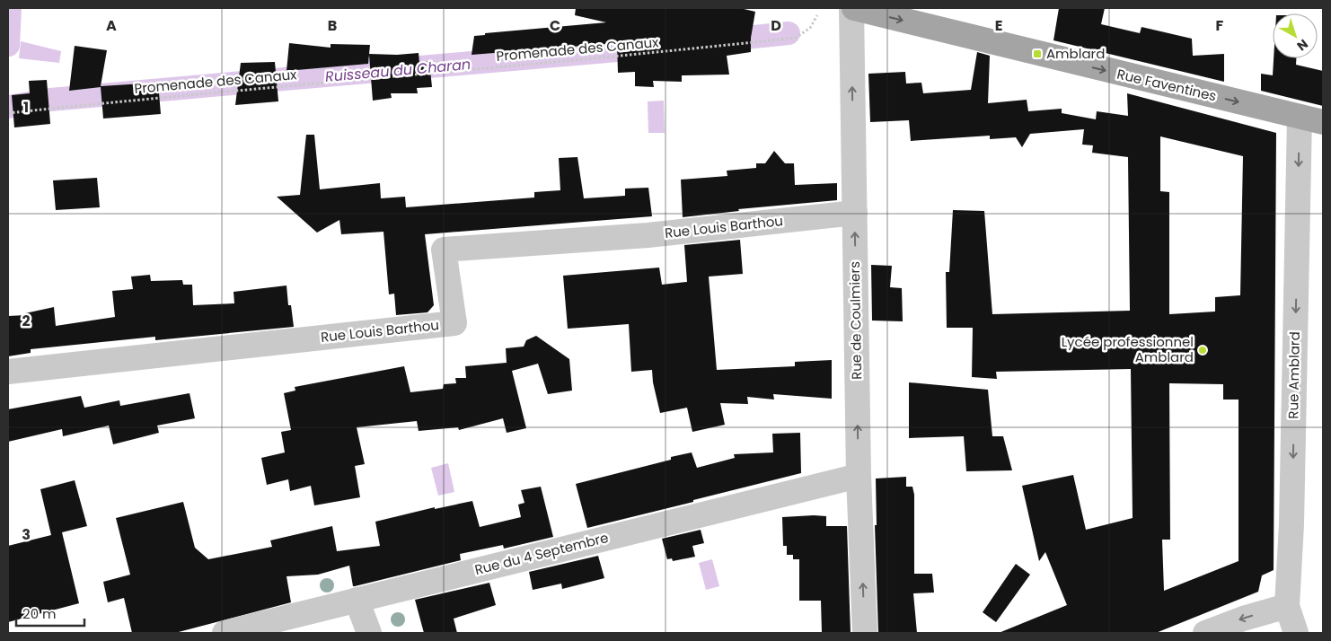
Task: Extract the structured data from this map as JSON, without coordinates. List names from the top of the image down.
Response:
{
  "streets": {
    "main road": ["Rue Faventines"],
    "street": [
      "Rue Louis Barthou",
      "Rue de Coulmiers",
      "Rue Amblard",
      "Rue du 4 Septembre"
    ],
    "path": ["Promenade des Canaux"]
  },
  "crossings": [
    ["Rue Faventines", "Rue de Coulmiers"],
    ["Rue Faventines", "Rue Amblard"],
    ["Rue Louis Barthou", "Rue de Coulmiers"],
    ["Rue de Coulmiers", "Rue du 4 Septembre"]
  ],
  "one_way": ["Rue Faventines", "Rue de Coulmiers", "Rue Amblard"],
  "water": ["Ruisseau du Charan"],
  "places": {
    "transit": ["Amblard"],
    "other": ["Lycée professionnel Amblard"]
  },
  "scale_bar": "20 m",
  "north": "bottom right",
  "grid": {
    "columns": [
      "A",
      "B",
      "C",
      "D",
      "E",
      "F"
    ],
    "rows": ["1", "2", "3"]
  }
}
